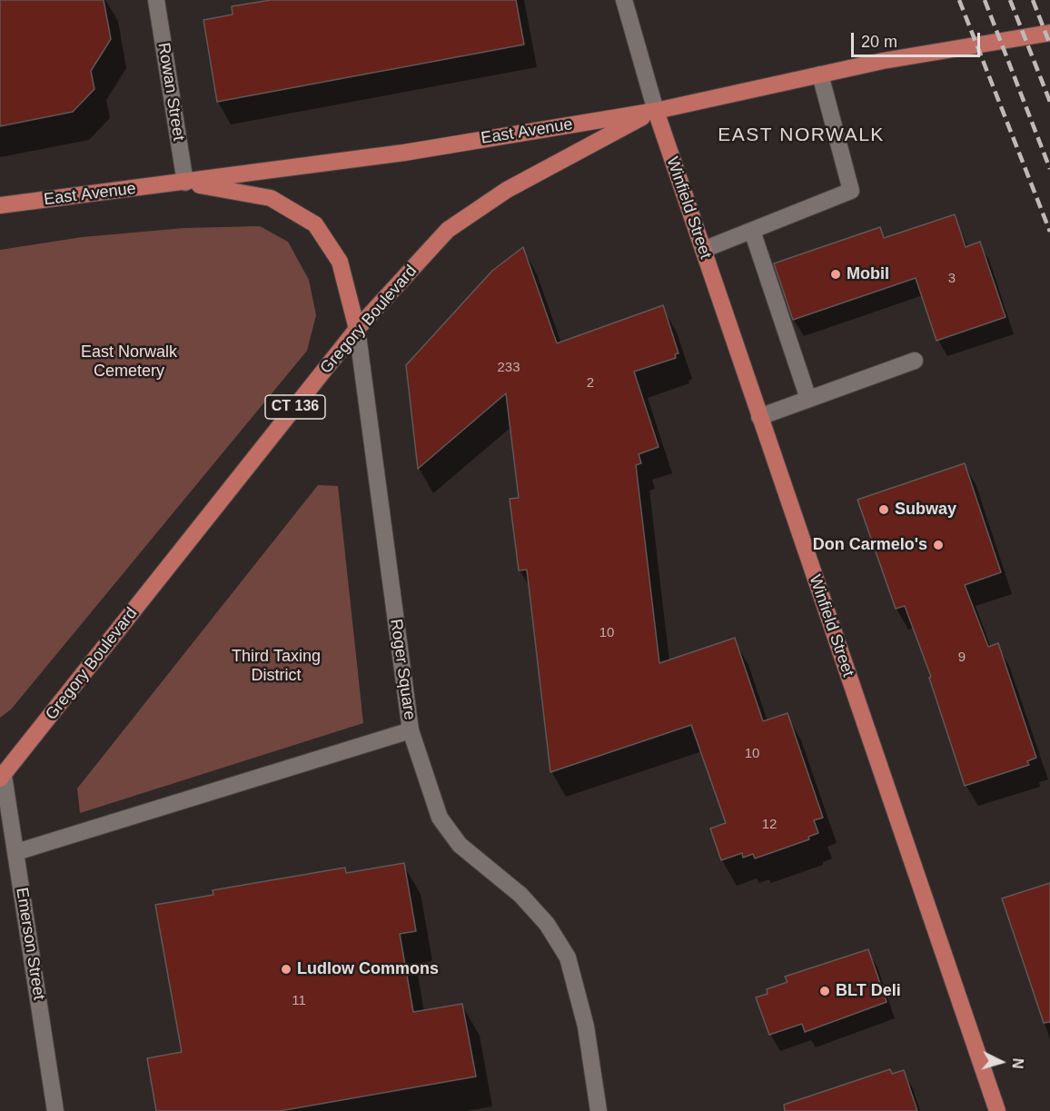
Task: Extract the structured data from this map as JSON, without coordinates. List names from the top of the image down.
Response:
{
  "streets": {
    "main road": [
      "East Avenue",
      "Winfield Street",
      "Gregory Boulevard",
      "CT 136"
    ],
    "street": ["Rowan Street", "Roger Square", "Emerson Street"]
  },
  "crossings": [
    ["Rowan Street", "East Avenue"],
    ["East Avenue", "Winfield Street"],
    ["East Avenue", "Gregory Boulevard"],
    ["Winfield Street", "Gregory Boulevard"],
    ["Gregory Boulevard", "Roger Square"],
    ["Gregory Boulevard", "Emerson Street"],
    ["Roger Square", "Emerson Street"]
  ],
  "districts": ["EAST NORWALK"],
  "parks": ["East Norwalk Cemetery", "Third Taxing District"],
  "places": [
    "Mobil",
    "Subway",
    "Don Carmelo's",
    "Ludlow Commons",
    "BLT Deli"
  ],
  "house_numbers": [
    "3",
    "233",
    "2",
    "10",
    "9",
    "10",
    "12",
    "11"
  ],
  "scale_bar": "20 m",
  "north": "right"
}
